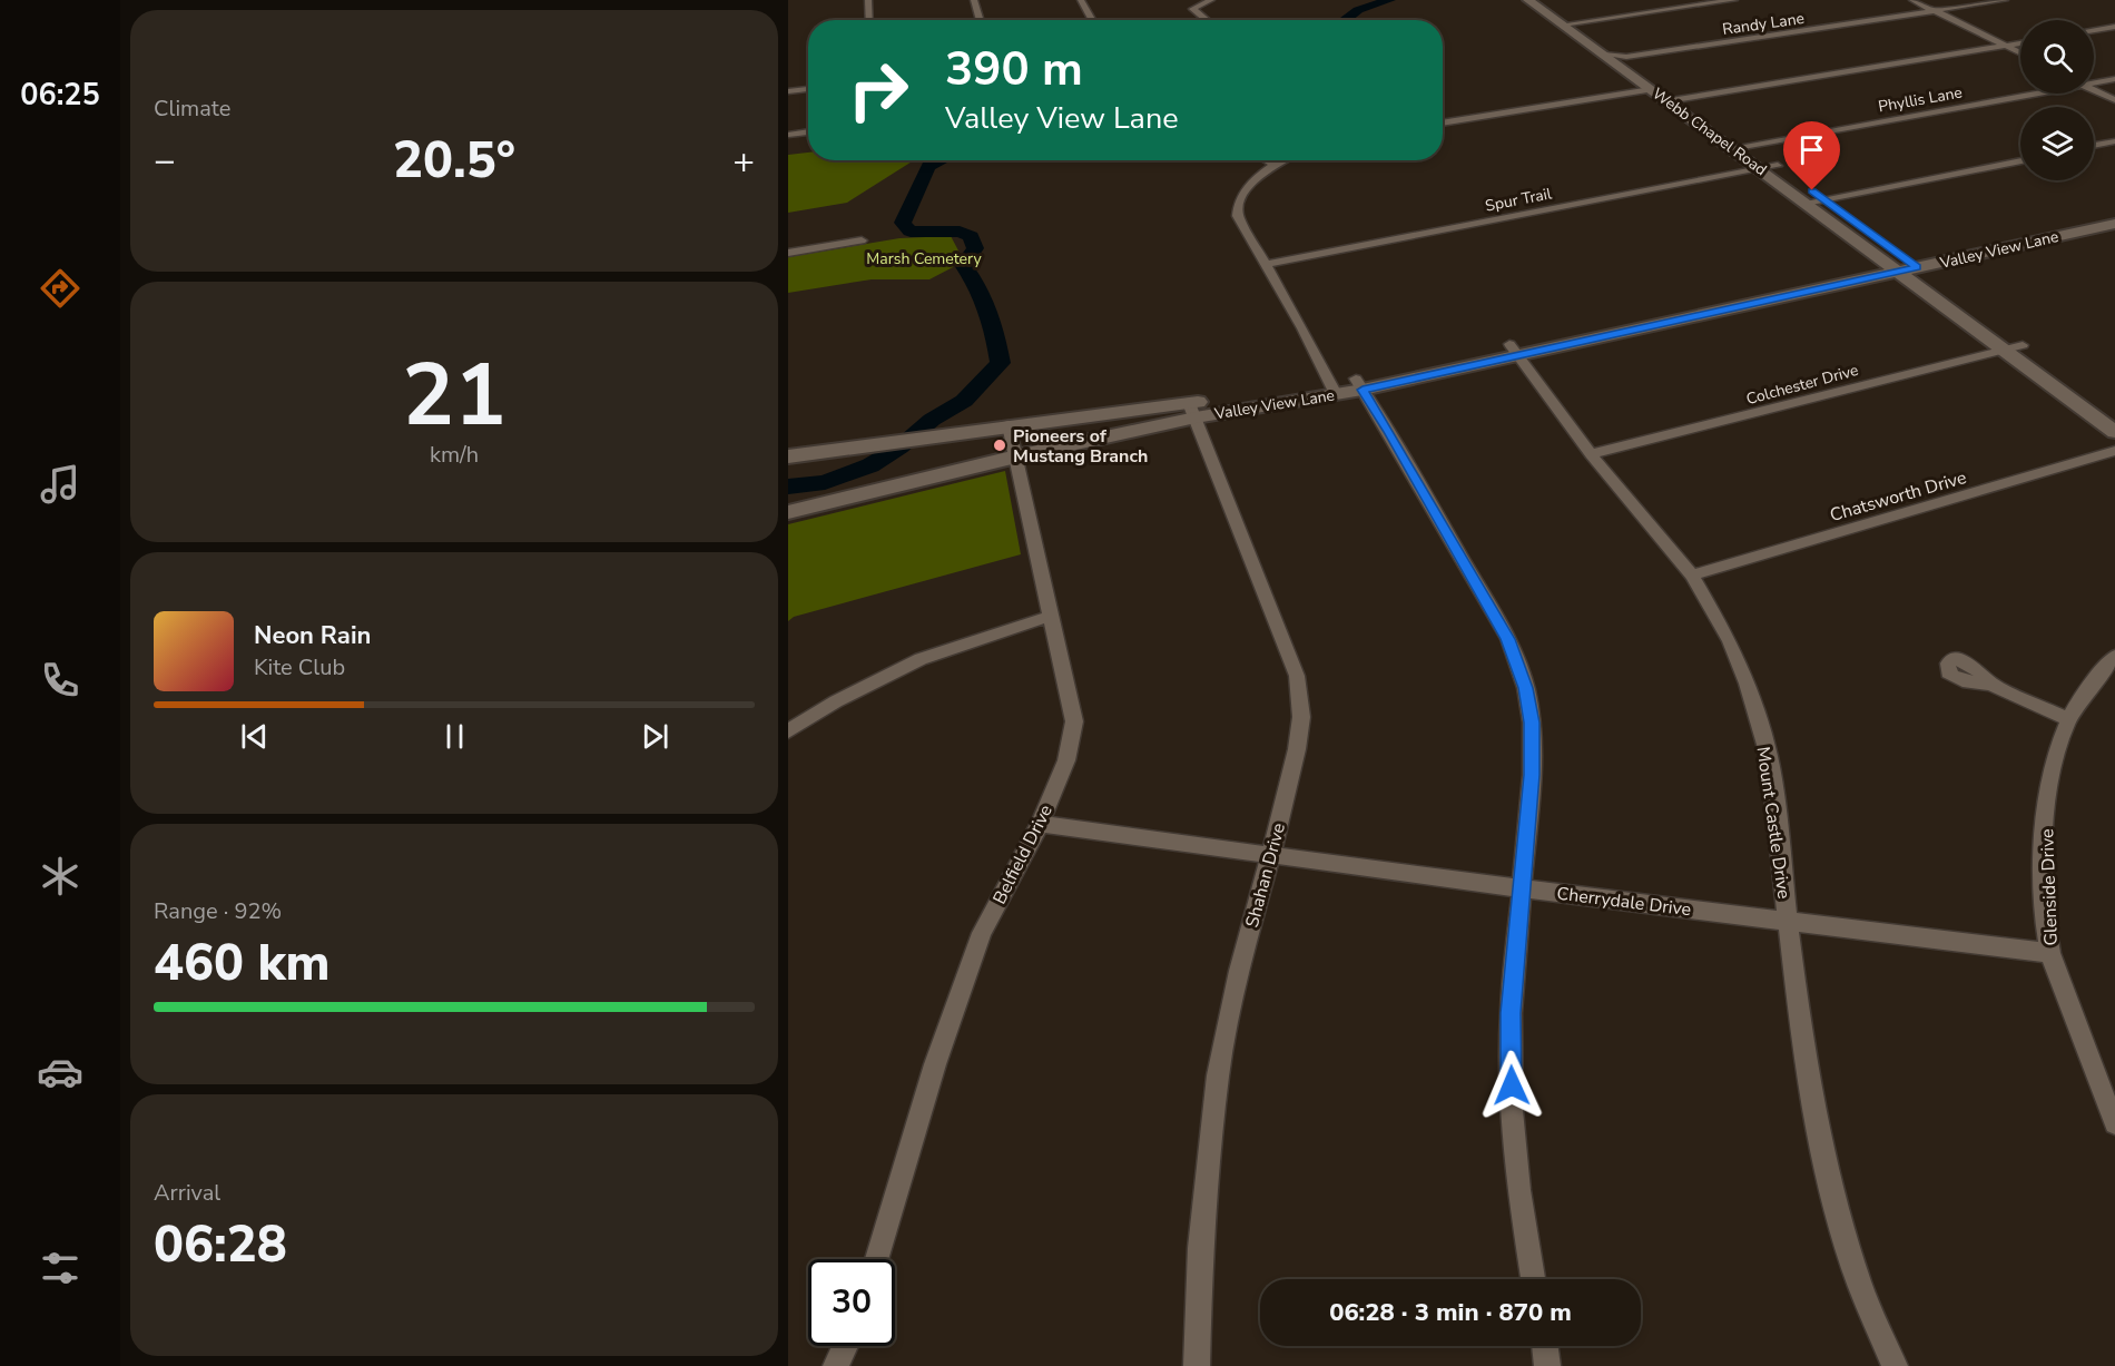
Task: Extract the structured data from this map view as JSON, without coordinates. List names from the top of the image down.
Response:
{
  "streets": {
    "main road": ["Webb Chapel Road", "Valley View Lane"],
    "street": [
      "Randy Lane",
      "Phyllis Lane",
      "Spur Trail",
      "Colchester Drive",
      "Chatsworth Drive",
      "Mount Castle Drive",
      "Belfield Drive",
      "Shahan Drive",
      "Glenside Drive",
      "Cherrydale Drive"
    ]
  },
  "crossings": [
    ["Randy Lane", "Webb Chapel Road"],
    ["Phyllis Lane", "Webb Chapel Road"],
    ["Webb Chapel Road", "Spur Trail"],
    ["Webb Chapel Road", "Valley View Lane"],
    ["Webb Chapel Road", "Colchester Drive"],
    ["Valley View Lane", "Mount Castle Drive"],
    ["Valley View Lane", "Belfield Drive"],
    ["Valley View Lane", "Shahan Drive"],
    ["Colchester Drive", "Mount Castle Drive"],
    ["Chatsworth Drive", "Mount Castle Drive"],
    ["Mount Castle Drive", "Cherrydale Drive"],
    ["Belfield Drive", "Cherrydale Drive"],
    ["Shahan Drive", "Cherrydale Drive"],
    ["Glenside Drive", "Cherrydale Drive"]
  ],
  "parks": ["Marsh Cemetery"],
  "places": ["Pioneers of Mustang Branch"],
  "page": {
    "tabs": "06:25",
    "tile": [
      "Climate",
      ["21", "km/h"],
      ["Range · 92%", "460 km"],
      ["Arrival", "06:28"]
    ],
    "turn": ["390 m", "Valley View Lane"],
    "heat": ["−", "20.5°", "+"],
    "song": ["Neon Rain", "Kite Club"],
    "limit": "30",
    "trip": "06:28 · 3 min · 870 m"
  }
}
